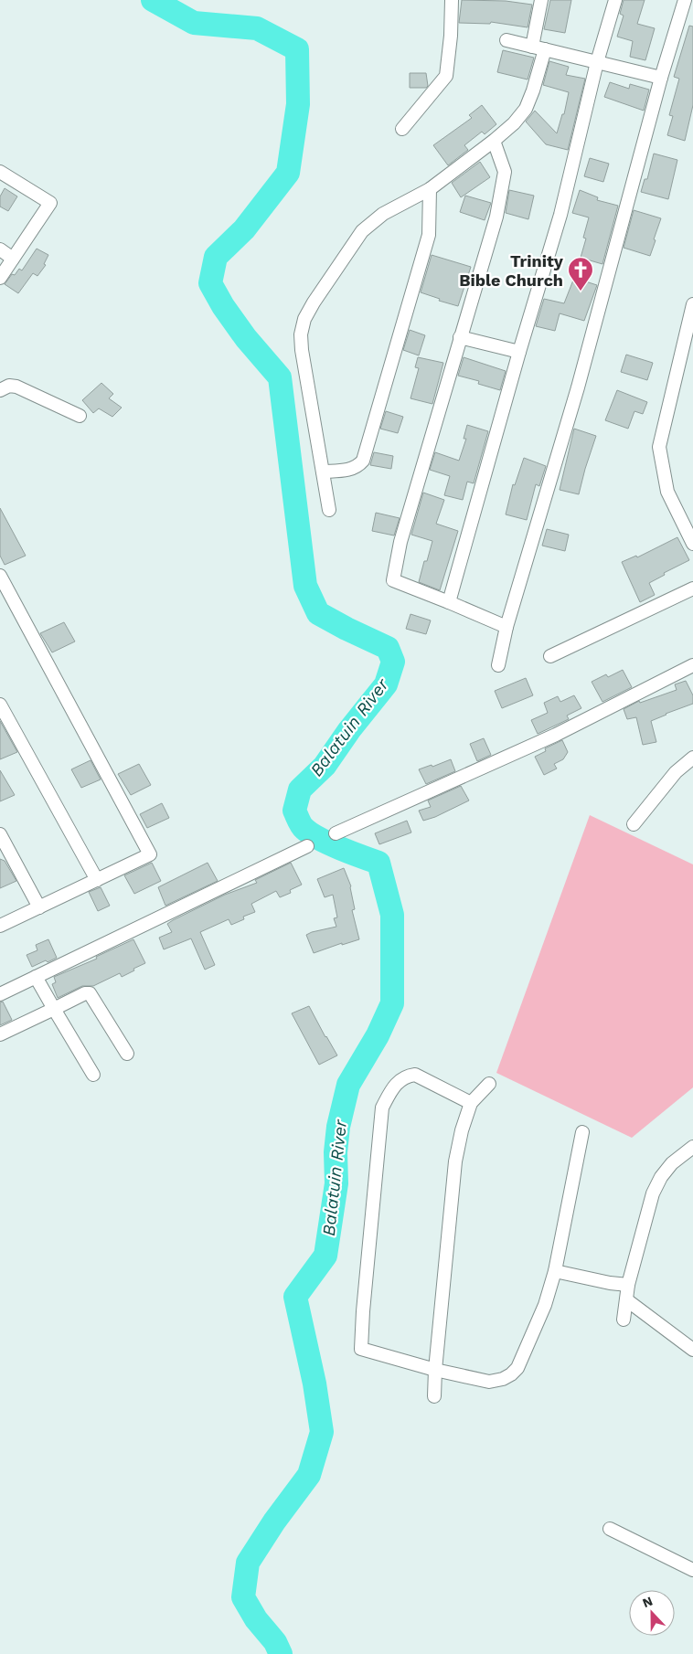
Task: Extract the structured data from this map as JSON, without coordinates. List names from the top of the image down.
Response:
{
  "water": ["Balatuin River"],
  "places": {
    "church": ["Trinity Bible Church"]
  },
  "north": "top"
}
